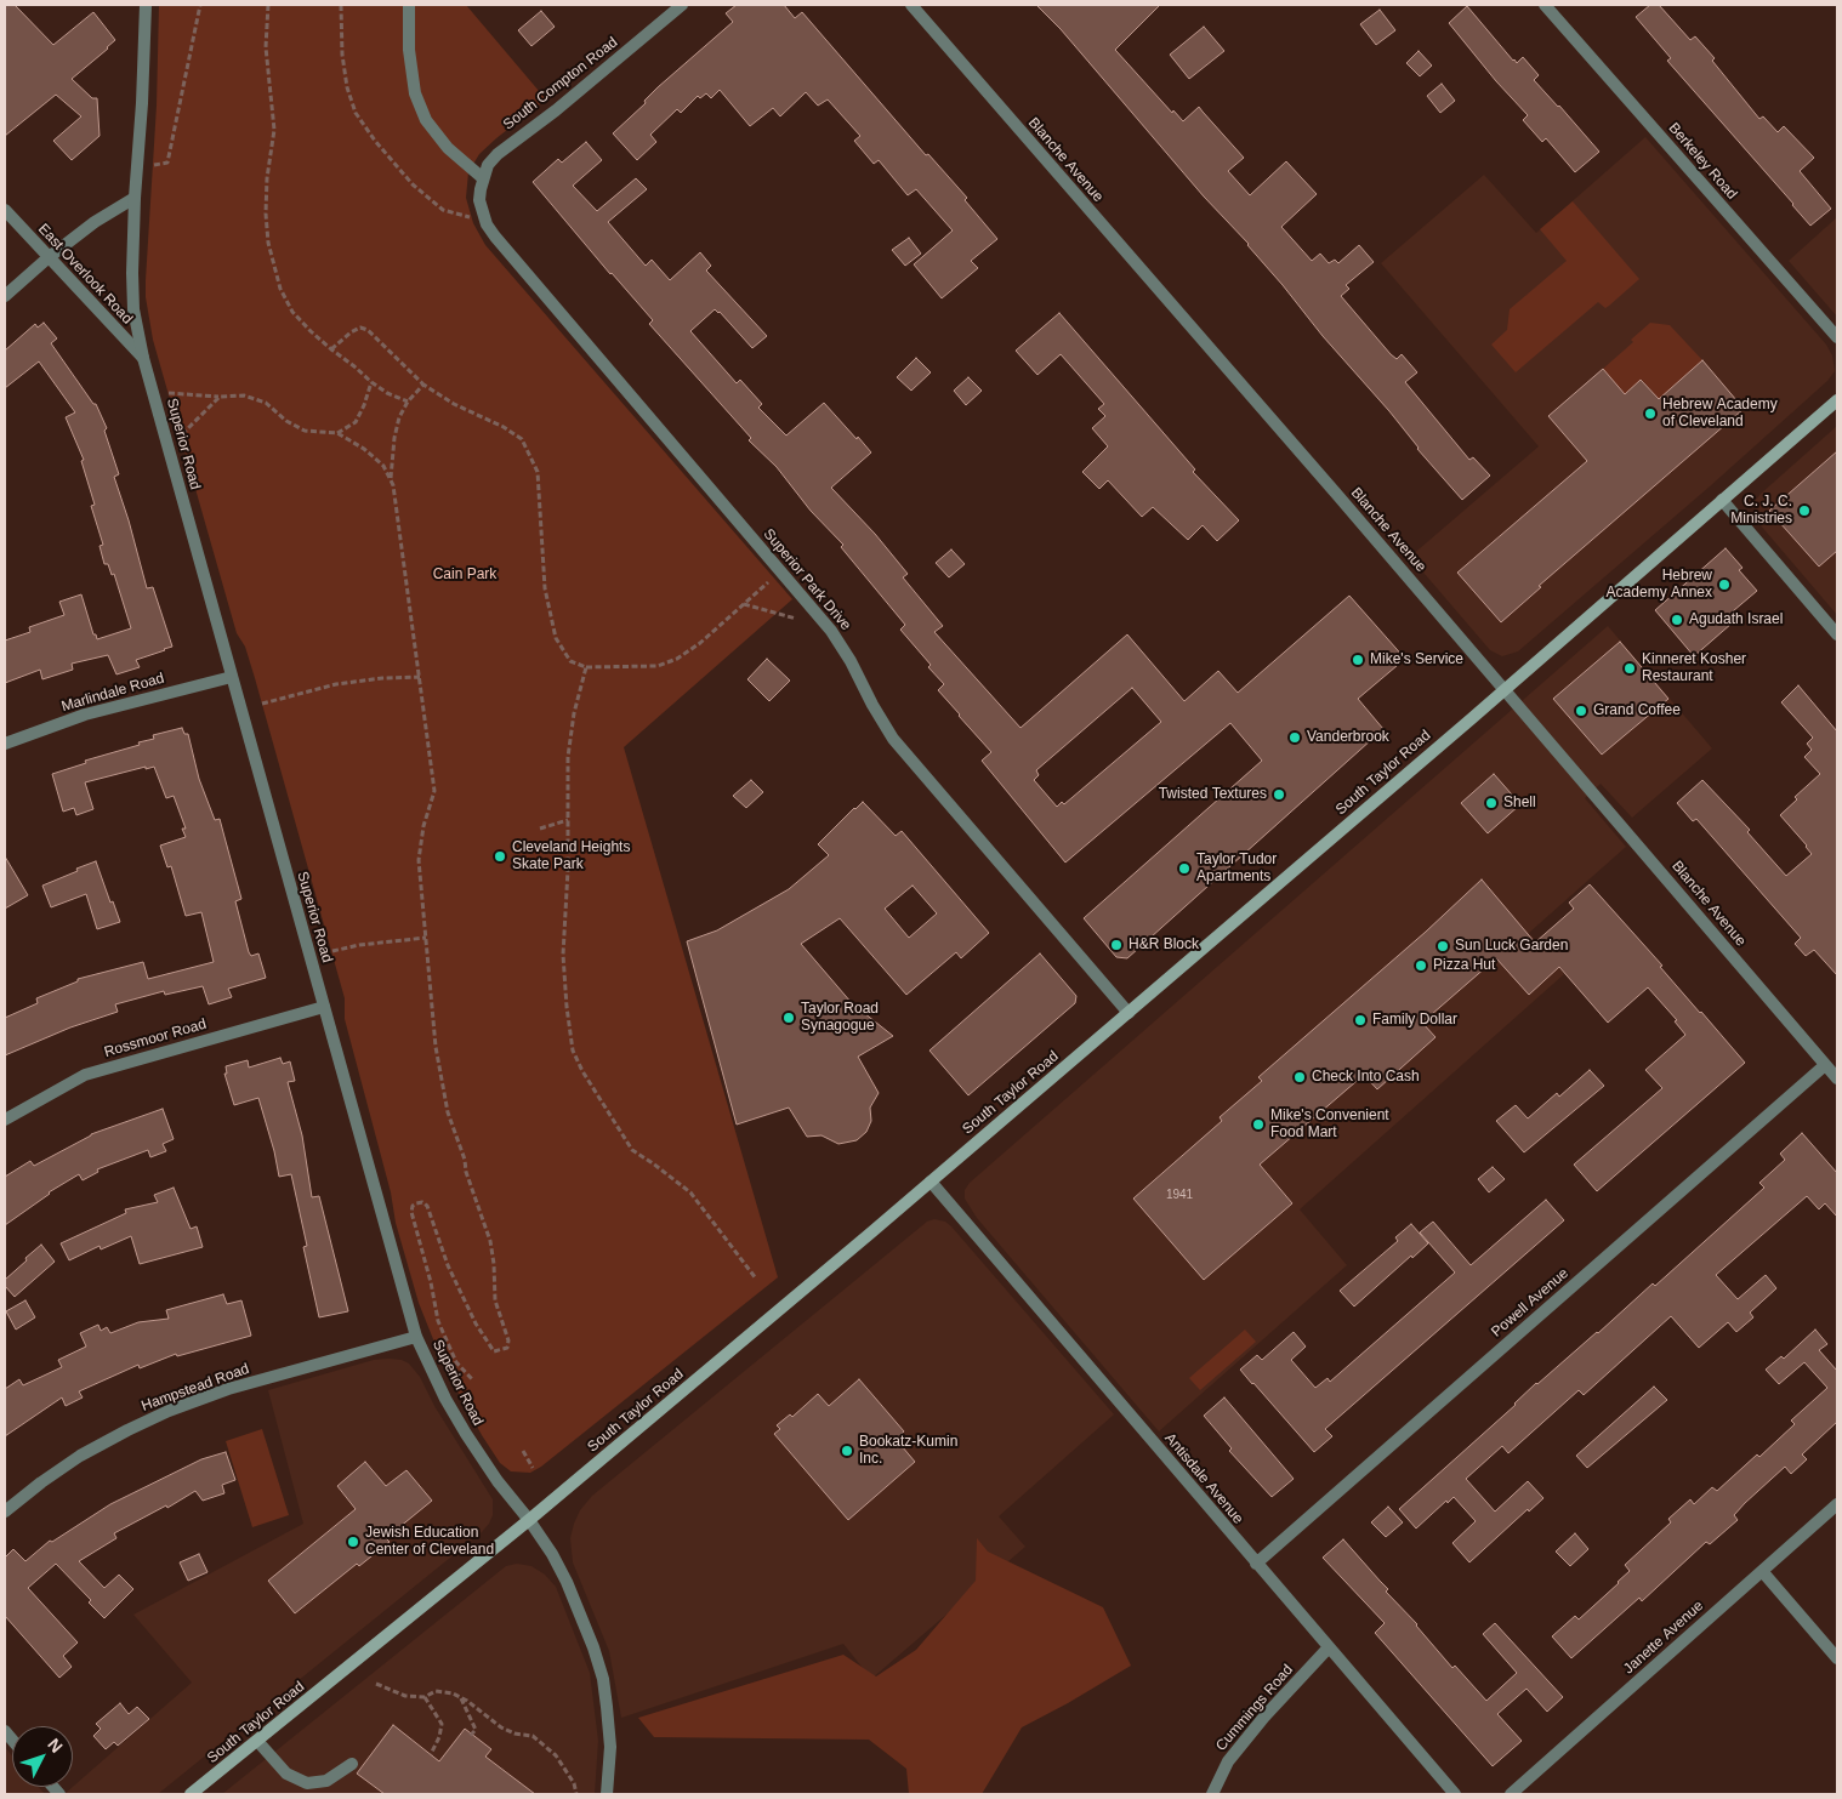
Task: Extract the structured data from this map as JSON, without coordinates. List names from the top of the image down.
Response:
{
  "streets": {
    "main road": ["South Taylor Road"],
    "street": [
      "South Compton Road",
      "Blanche Avenue",
      "Berkeley Road",
      "East Overlook Road",
      "Superior Road",
      "Superior Park Drive",
      "Marlindale Road",
      "Rossmoor Road",
      "Powell Avenue",
      "Hampstead Road",
      "Antisdale Avenue",
      "Janette Avenue",
      "Cummings Road"
    ]
  },
  "crossings": [
    ["South Compton Road", "Superior Park Drive"],
    ["Blanche Avenue", "South Taylor Road"],
    ["Blanche Avenue", "Powell Avenue"],
    ["East Overlook Road", "Superior Road"],
    ["Superior Road", "Marlindale Road"],
    ["Superior Road", "South Taylor Road"],
    ["Superior Road", "Rossmoor Road"],
    ["Superior Road", "Hampstead Road"],
    ["Superior Park Drive", "South Taylor Road"],
    ["South Taylor Road", "Antisdale Avenue"],
    ["Powell Avenue", "Antisdale Avenue"],
    ["Antisdale Avenue", "Cummings Road"]
  ],
  "parks": ["Cain Park"],
  "places": [
    "Hebrew Academy of Cleveland",
    "C. J. C. Ministries",
    "Hebrew Academy Annex",
    "Agudath Israel",
    "Mike's Service",
    "Kinneret Kosher Restaurant",
    "Grand Coffee",
    "Vanderbrook",
    "Twisted Textures",
    "Shell",
    "Cleveland Heights Skate Park",
    "Taylor Tudor Apartments",
    "H&R Block",
    "Sun Luck Garden",
    "Pizza Hut",
    "Taylor Road Synagogue",
    "Family Dollar",
    "Check Into Cash",
    "Mike's Convenient Food Mart",
    "Bookatz-Kumin Inc.",
    "Jewish Education Center of Cleveland"
  ],
  "house_numbers": ["1941"],
  "north": "top right"
}
